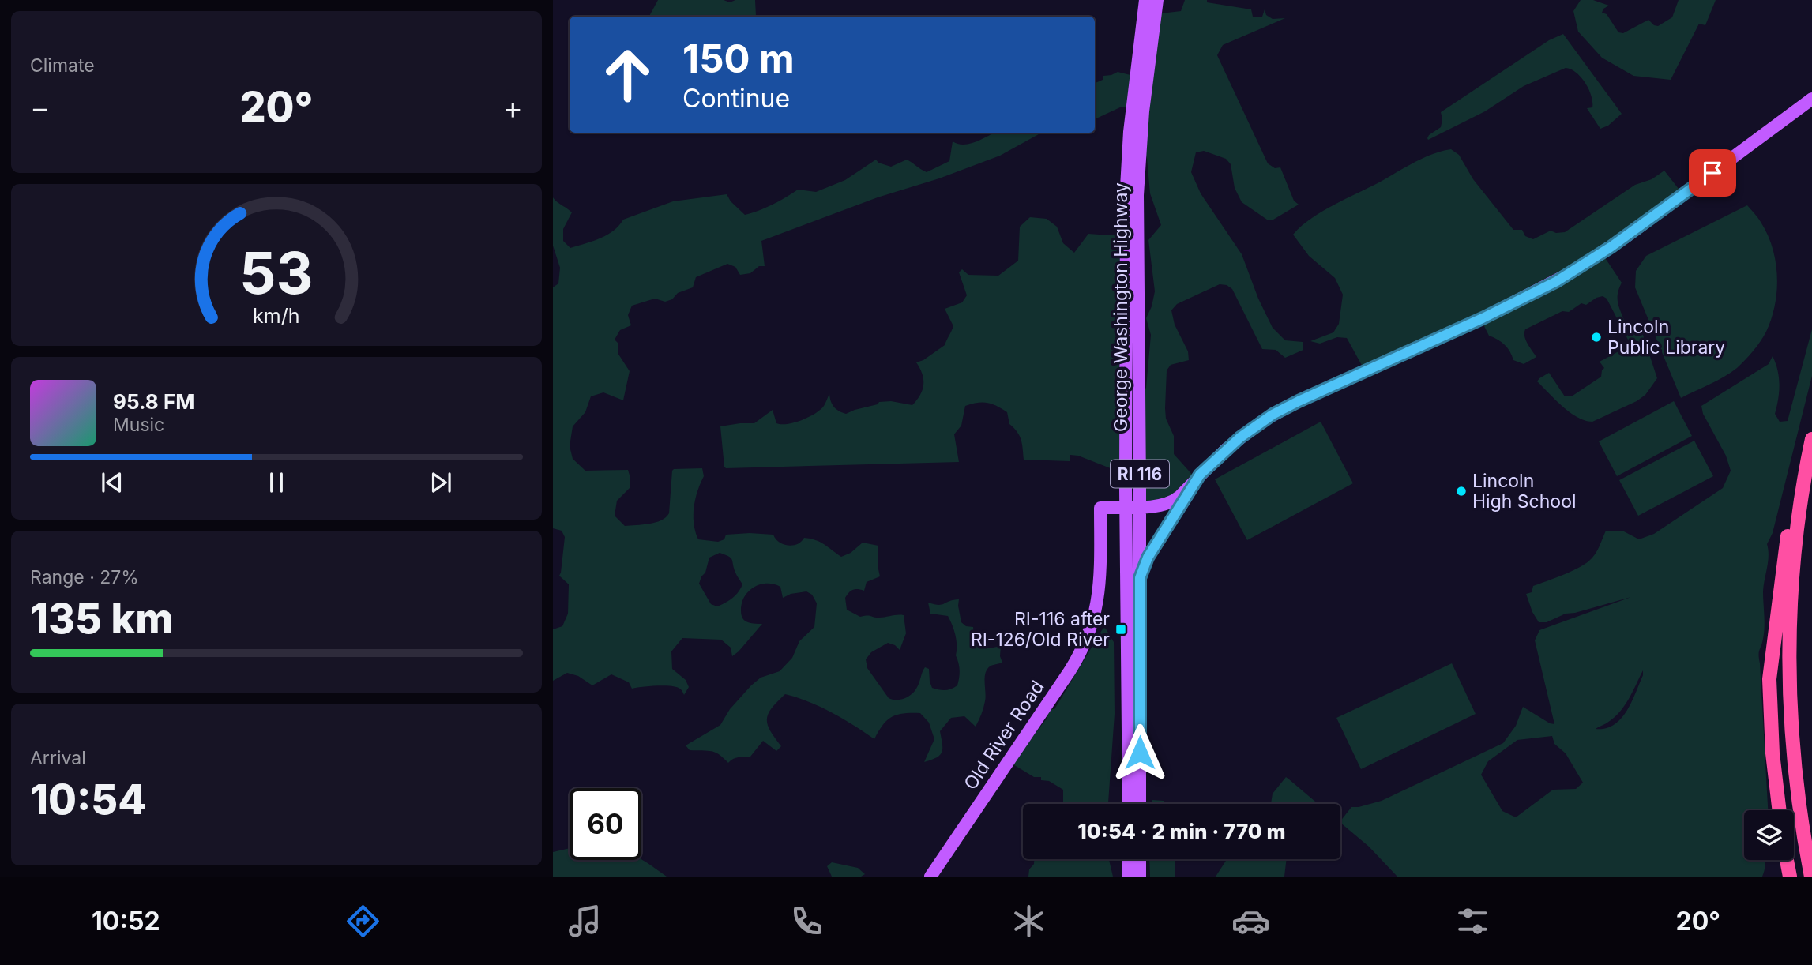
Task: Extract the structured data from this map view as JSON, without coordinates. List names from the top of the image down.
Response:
{
  "streets": {
    "main road": ["George Washington Highway", "RI 116", "Old River Road"]
  },
  "crossings": [
    ["George Washington Highway", "Old River Road"]
  ],
  "places": {
    "other": ["Lincoln Public Library", "Lincoln High School"],
    "transit": ["RI-116 after RI-126/Old River"]
  },
  "page": {
    "tile": [
      "Climate",
      ["Range · 27%", "135 km"],
      ["Arrival", "10:54"]
    ],
    "turn": ["150 m", "Continue"],
    "heat": ["−", "20°", "+"],
    "song": ["95.8 FM", "Music"],
    "limit": "60",
    "trip": "10:54 · 2 min · 770 m",
    "tabs": ["10:52", "20°"],
    "gauge": ["53", "km/h"]
  }
}
